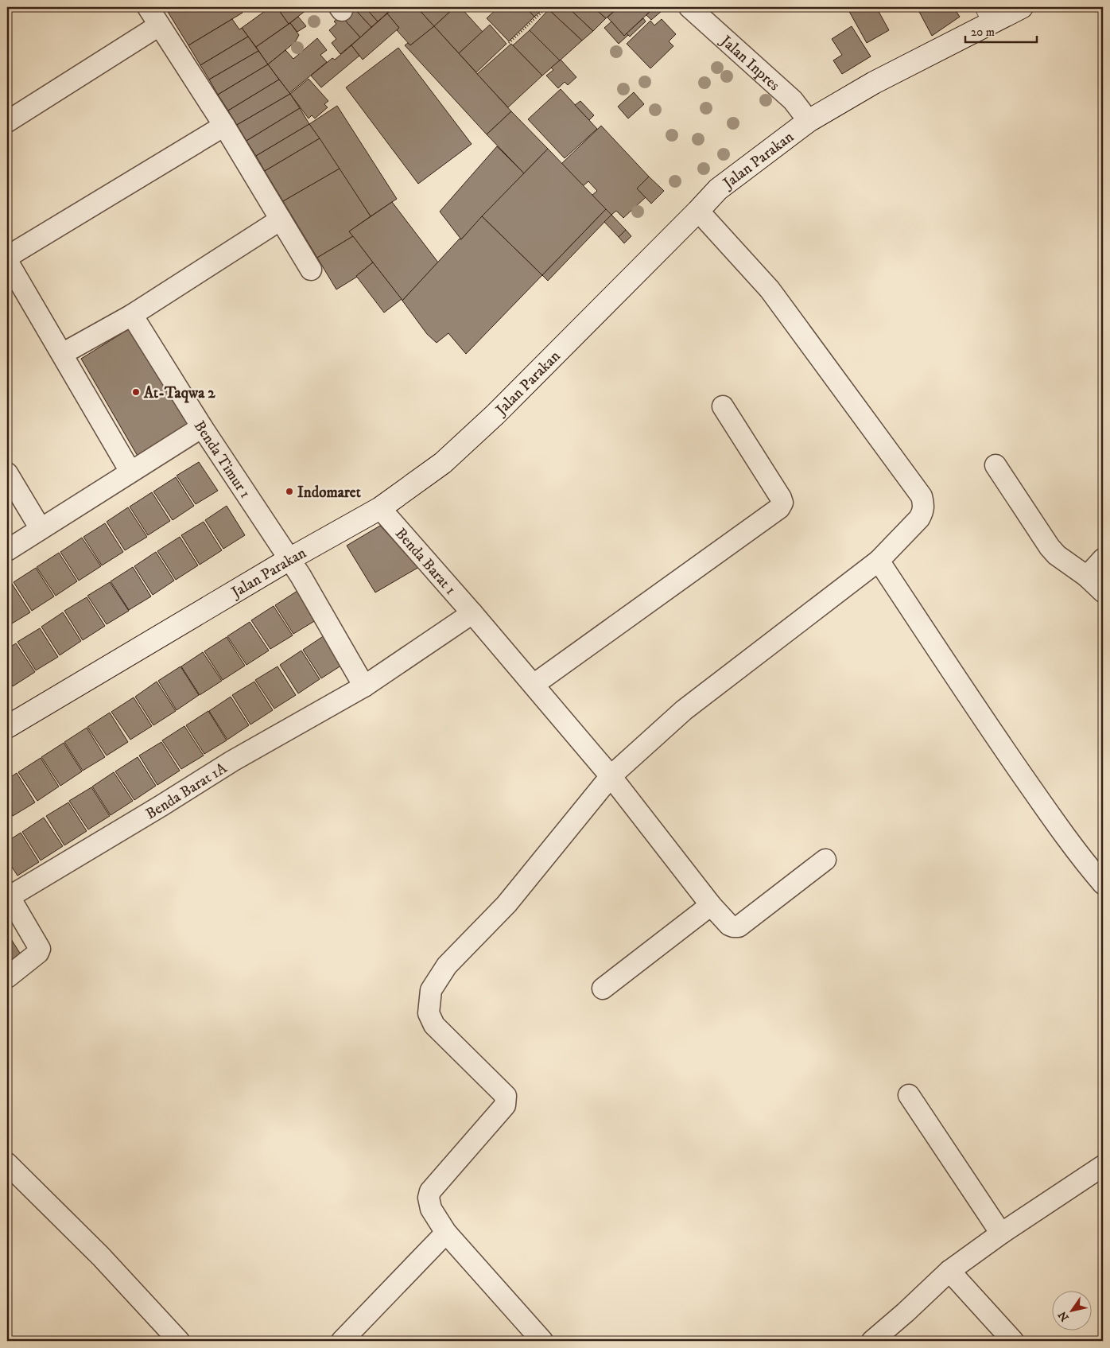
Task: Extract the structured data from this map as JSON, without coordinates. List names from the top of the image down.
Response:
{
  "streets": {
    "street": [
      "Jalan Inpres",
      "Jalan Parakan",
      "Benda Timur 1",
      "Benda Barat 1",
      "Benda Barat 1A"
    ]
  },
  "crossings": [
    ["Jalan Inpres", "Jalan Parakan"],
    ["Jalan Parakan", "Benda Timur 1"],
    ["Jalan Parakan", "Benda Barat 1"],
    ["Benda Barat 1", "Benda Barat 1A"]
  ],
  "places": ["At-Taqwa 2", "Indomaret"],
  "scale_bar": "20 m",
  "north": "bottom left"
}
